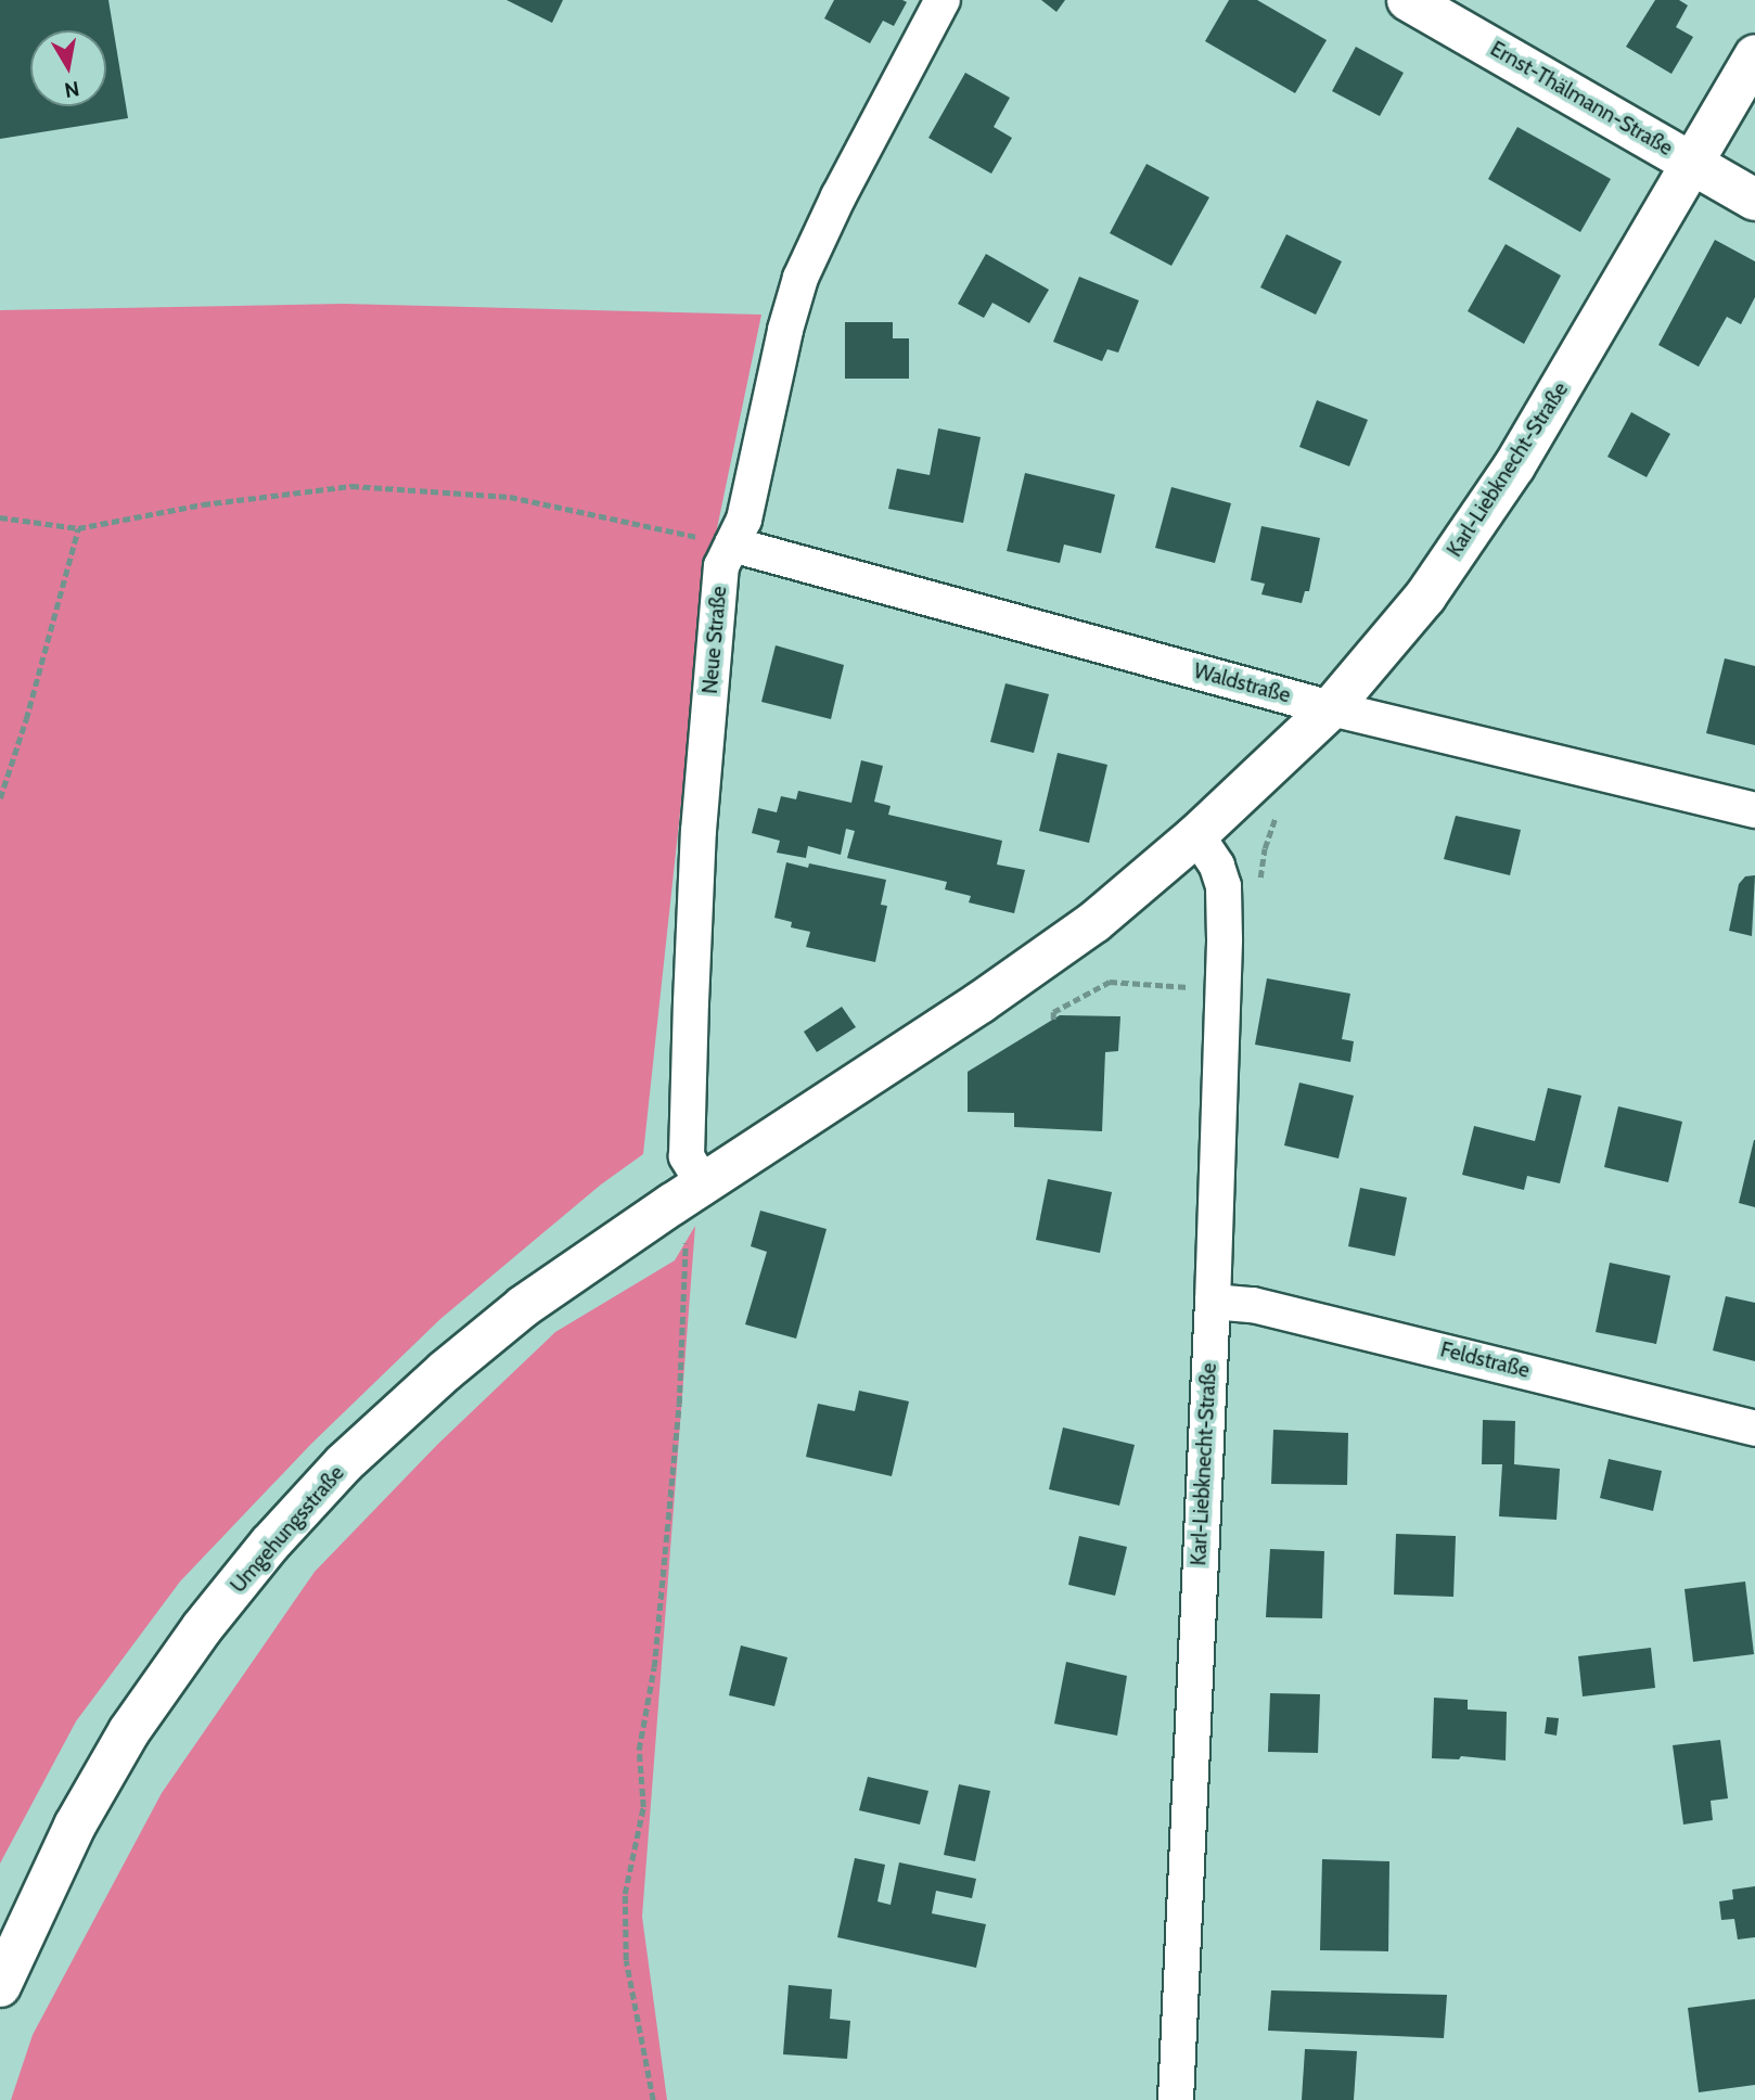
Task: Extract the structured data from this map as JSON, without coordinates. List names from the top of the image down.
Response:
{
  "streets": {
    "main road": ["Ernst-Thälmann-Straße", "Karl-Liebknecht-Straße", "Umgehungsstraße"],
    "street": ["Neue Straße", "Waldstraße", "Feldstraße"]
  },
  "crossings": [
    ["Ernst-Thälmann-Straße", "Karl-Liebknecht-Straße"],
    ["Karl-Liebknecht-Straße", "Neue Straße"],
    ["Karl-Liebknecht-Straße", "Waldstraße"],
    ["Karl-Liebknecht-Straße", "Feldstraße"],
    ["Karl-Liebknecht-Straße", "Umgehungsstraße"],
    ["Neue Straße", "Waldstraße"],
    ["Neue Straße", "Umgehungsstraße"]
  ],
  "north": "bottom"
}
